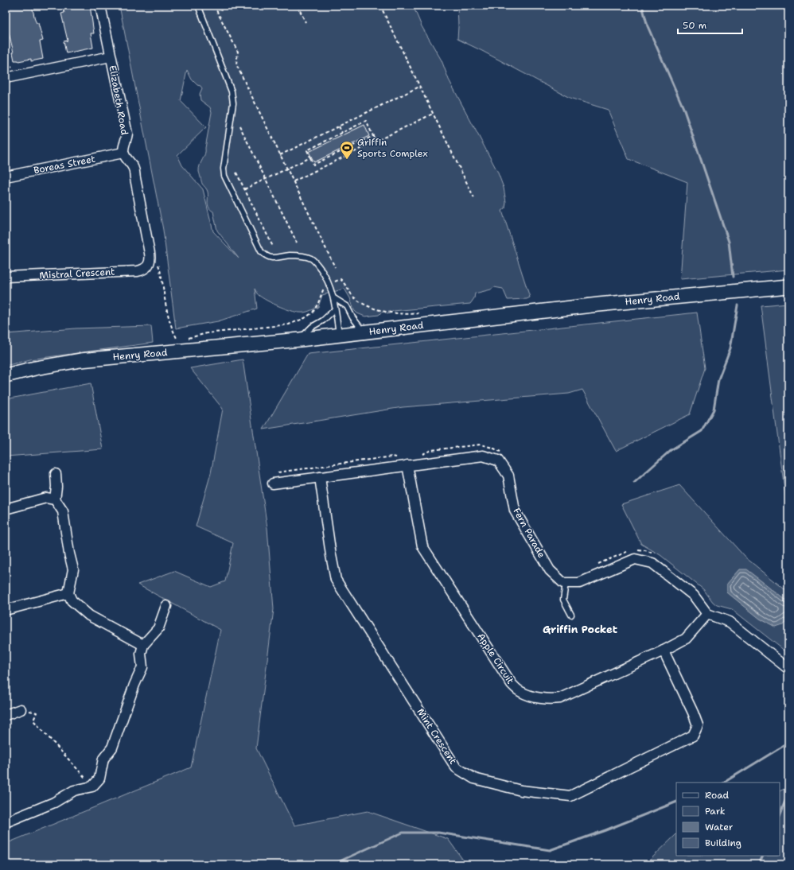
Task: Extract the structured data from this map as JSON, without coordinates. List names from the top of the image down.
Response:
{
  "streets": {
    "main road": ["Henry Road"],
    "street": [
      "Elizabeth Road",
      "Boreas Street",
      "Mistral Crescent",
      "Fern Parade",
      "Apple Circuit",
      "Mint Crescent"
    ]
  },
  "crossings": [
    ["Elizabeth Road", "Boreas Street"],
    ["Fern Parade", "Apple Circuit"],
    ["Fern Parade", "Mint Crescent"],
    ["Apple Circuit", "Mint Crescent"]
  ],
  "districts": ["Griffin Pocket"],
  "places": {
    "sports": ["Griffin Sports Complex"]
  },
  "legend": [
    "Road",
    "Park",
    "Water",
    "Building"
  ],
  "scale_bar": "50 m"
}
